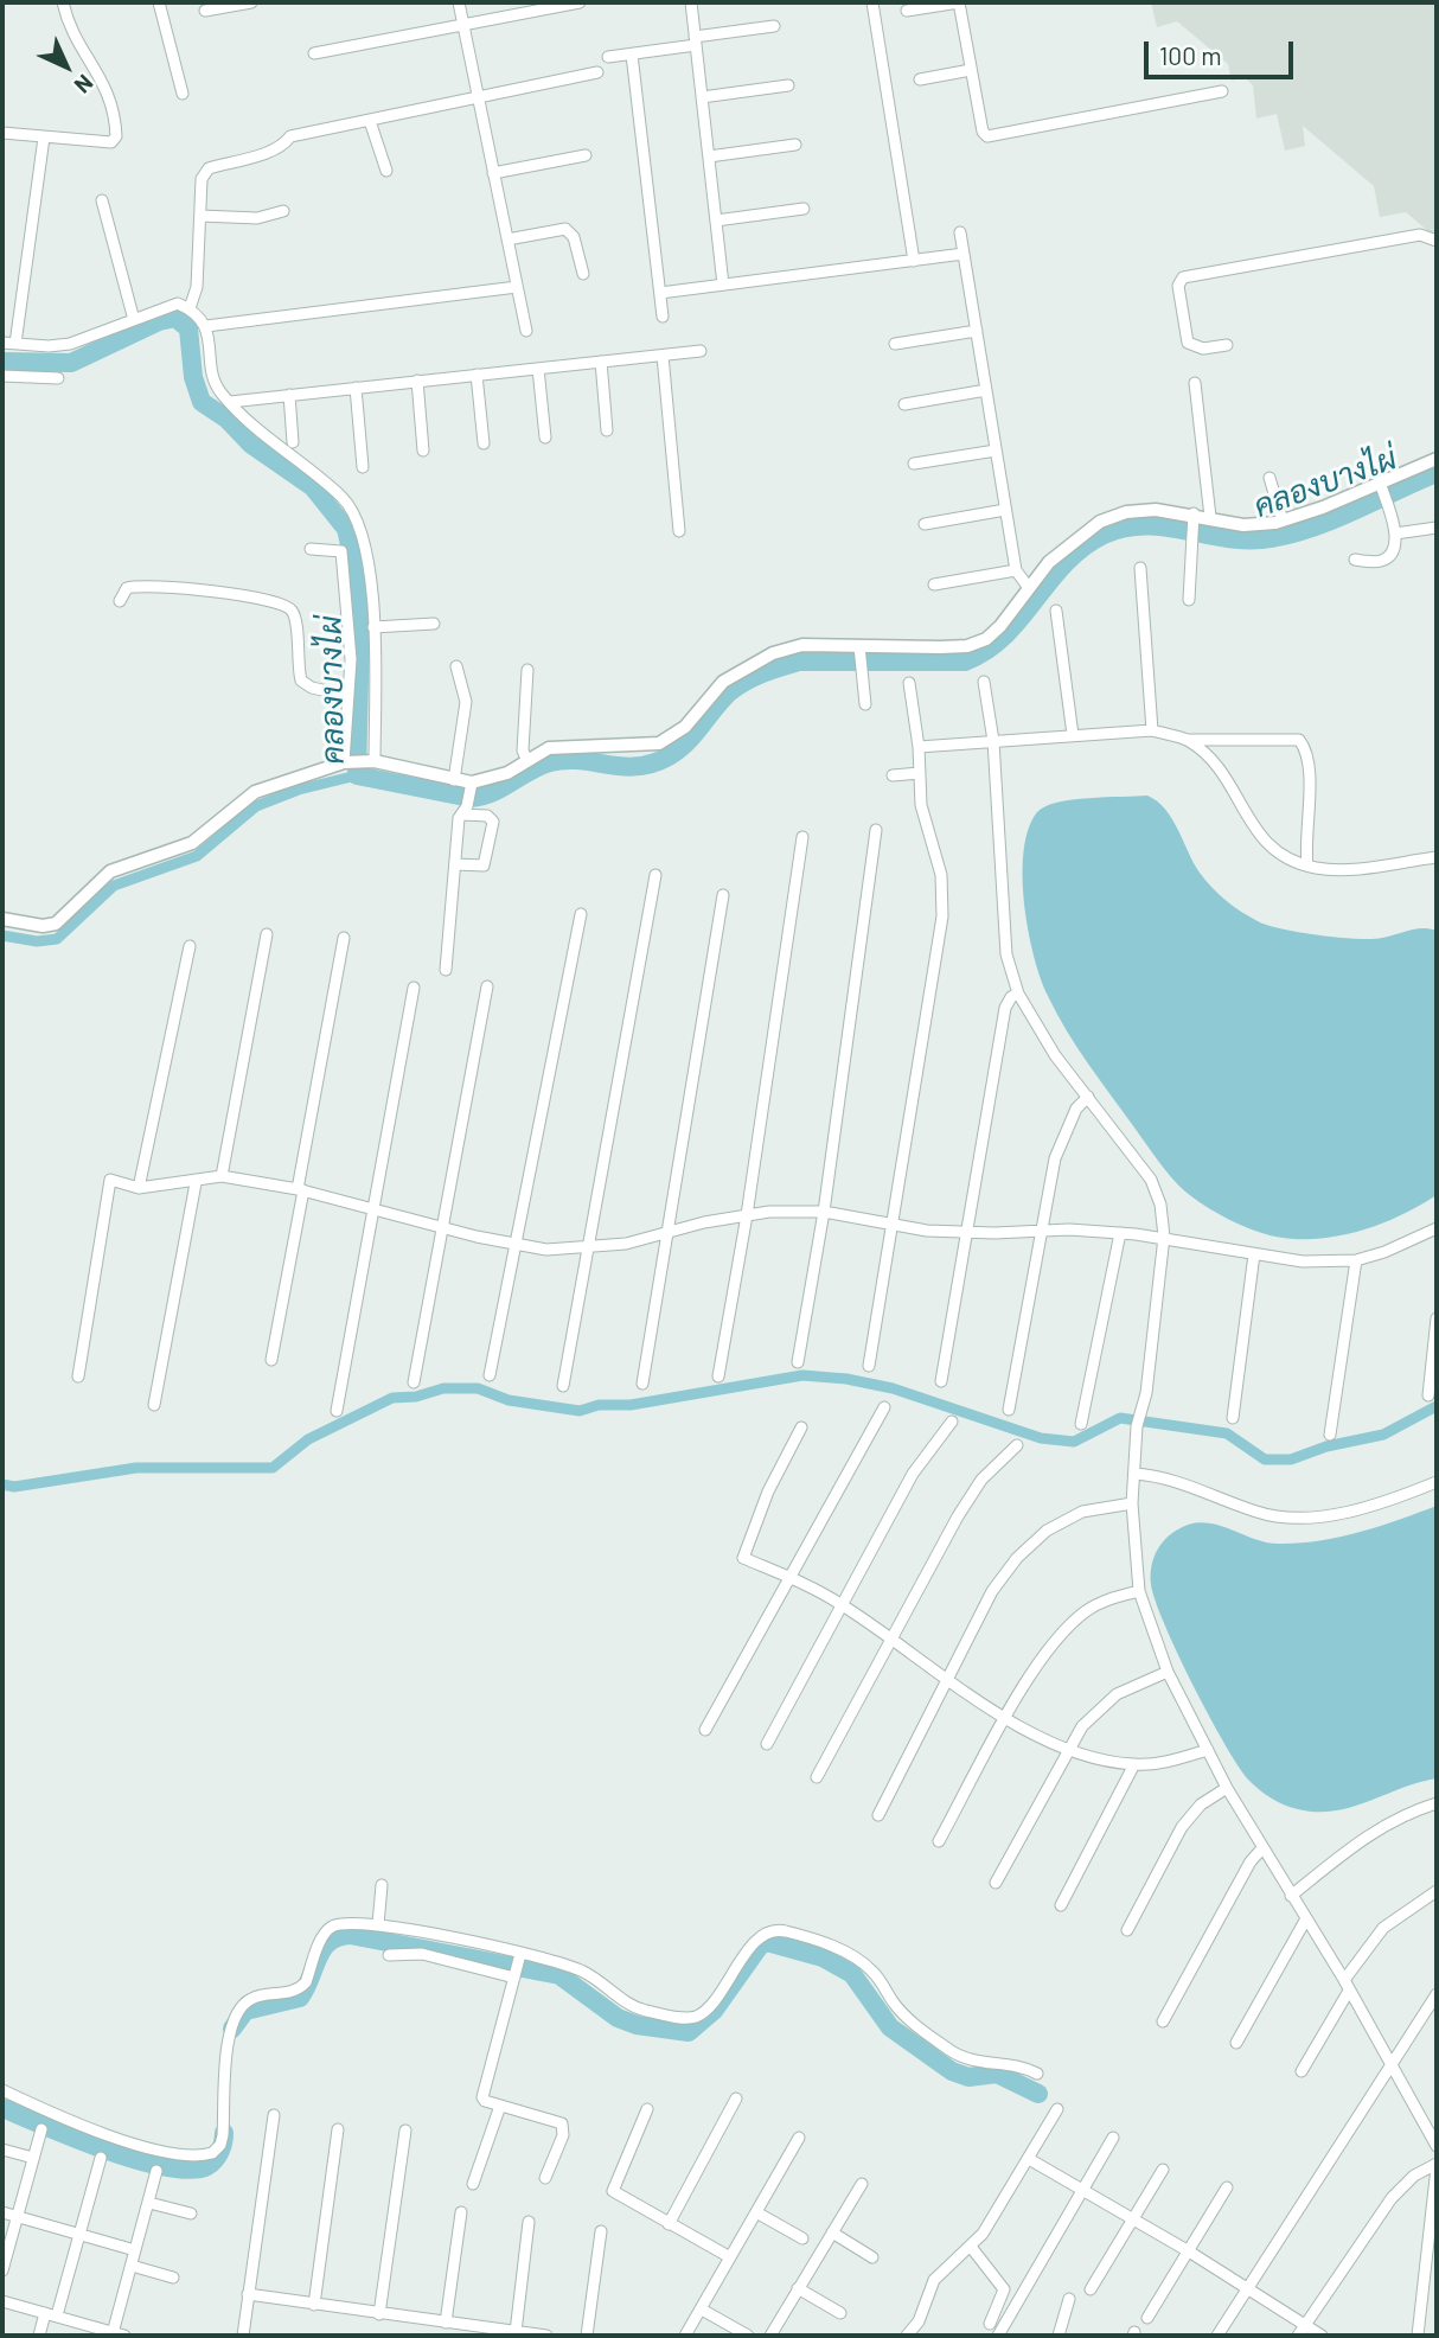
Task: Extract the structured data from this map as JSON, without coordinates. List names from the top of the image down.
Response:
{
  "water": ["คลองบางไผ่"],
  "scale_bar": "100 m",
  "north": "bottom right"
}
